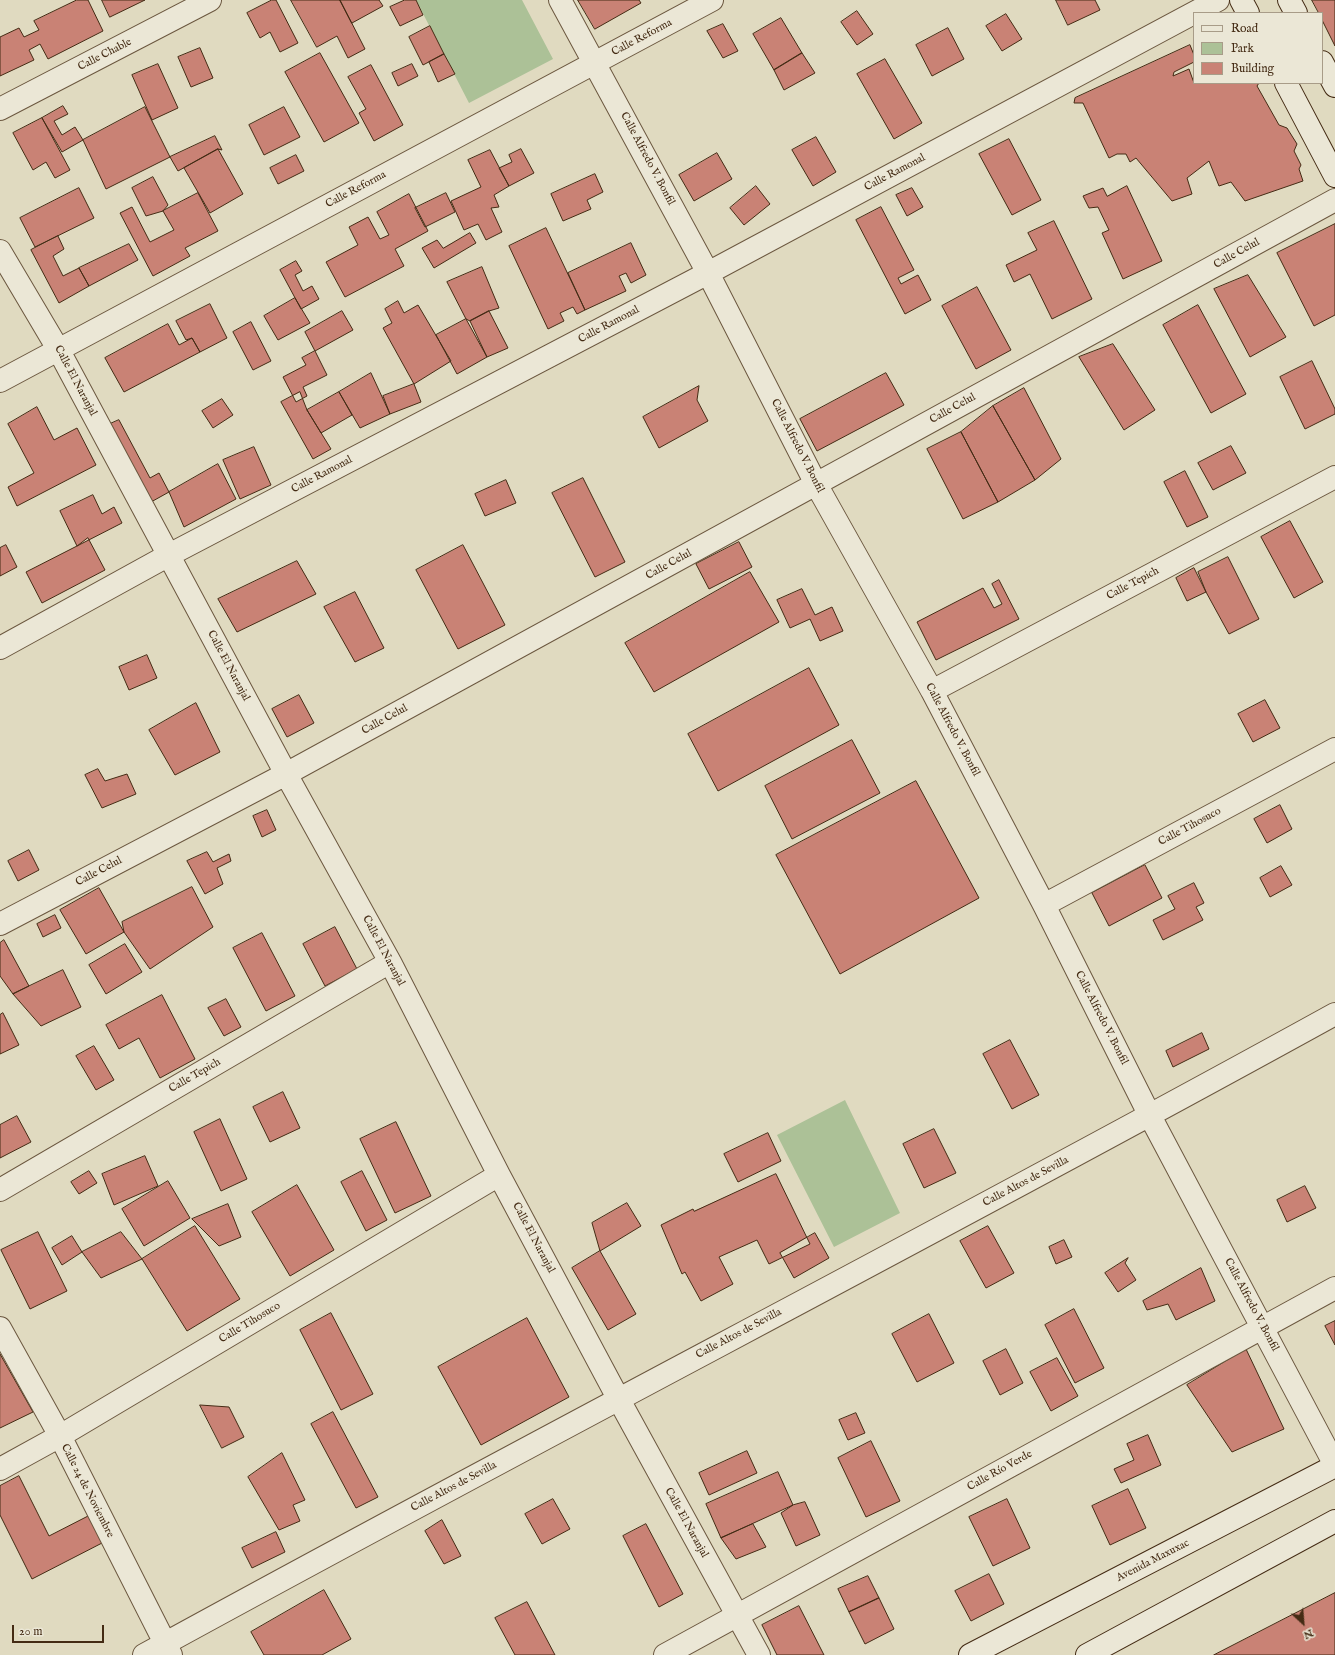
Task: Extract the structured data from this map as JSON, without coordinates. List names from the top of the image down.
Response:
{
  "streets": {
    "street": [
      "Calle Reforma",
      "Calle Chable",
      "Calle Alfredo V. Bonfil",
      "Calle Ramonal",
      "Calle Celul",
      "Calle El Naranjal",
      "Calle Tepich",
      "Calle Tihosuco",
      "Calle Altos de Sevilla",
      "Calle Río Verde",
      "Calle 24 de Noviembre",
      "Avenida Maxuxac"
    ]
  },
  "crossings": [
    ["Calle Reforma", "Calle Alfredo V. Bonfil"],
    ["Calle Reforma", "Calle El Naranjal"],
    ["Calle Alfredo V. Bonfil", "Calle Ramonal"],
    ["Calle Alfredo V. Bonfil", "Calle Celul"],
    ["Calle Alfredo V. Bonfil", "Calle Tepich"],
    ["Calle Alfredo V. Bonfil", "Calle Tihosuco"],
    ["Calle Alfredo V. Bonfil", "Calle Altos de Sevilla"],
    ["Calle Alfredo V. Bonfil", "Calle Río Verde"],
    ["Calle Alfredo V. Bonfil", "Avenida Maxuxac"],
    ["Calle Ramonal", "Calle El Naranjal"],
    ["Calle Celul", "Calle El Naranjal"],
    ["Calle El Naranjal", "Calle Tepich"],
    ["Calle El Naranjal", "Calle Tihosuco"],
    ["Calle El Naranjal", "Calle Altos de Sevilla"],
    ["Calle El Naranjal", "Calle Río Verde"],
    ["Calle Tihosuco", "Calle 24 de Noviembre"],
    ["Calle Altos de Sevilla", "Calle 24 de Noviembre"]
  ],
  "legend": ["Road", "Park", "Building"],
  "scale_bar": "20 m",
  "north": "bottom right"
}
